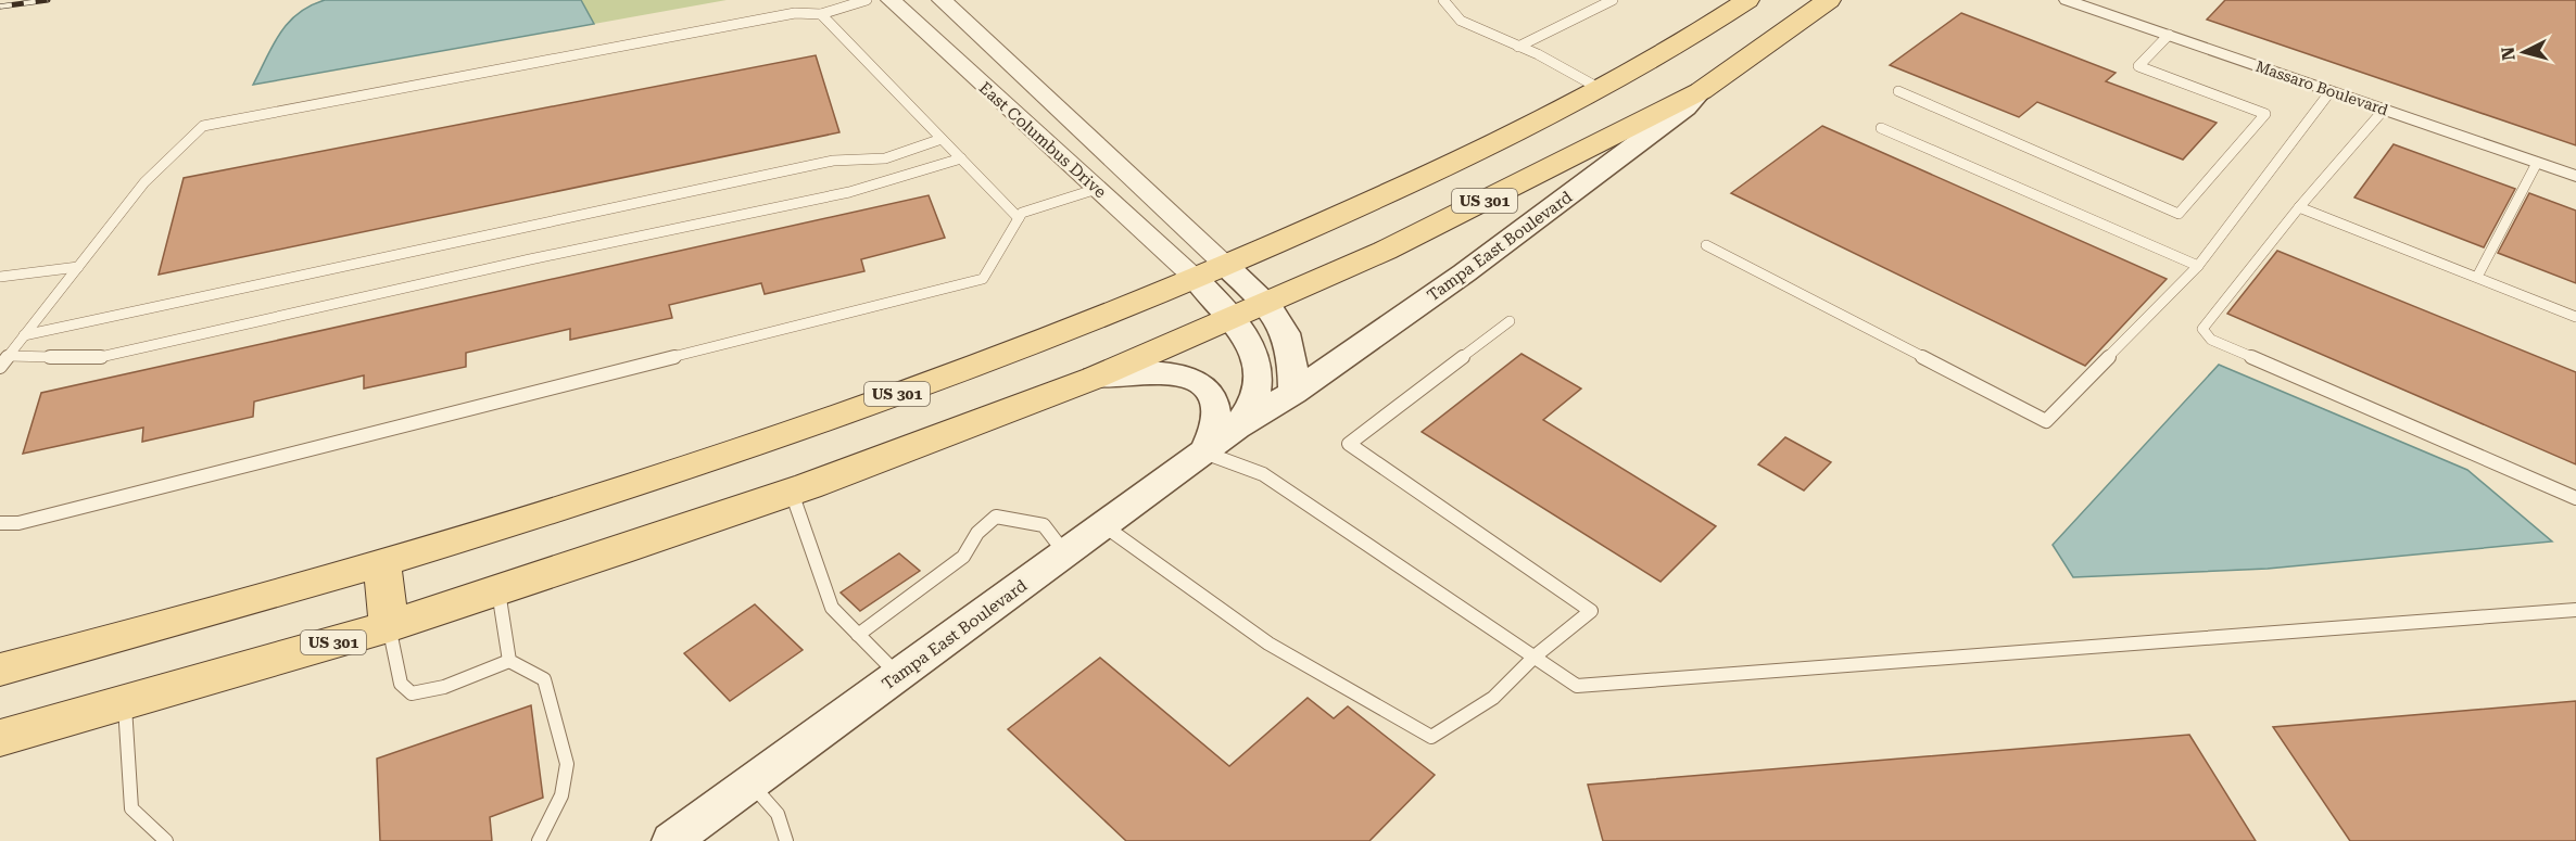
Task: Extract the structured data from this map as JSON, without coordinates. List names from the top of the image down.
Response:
{
  "streets": {
    "main road": ["US 301", "Tampa East Boulevard"],
    "street": ["Massaro Boulevard", "East Columbus Drive"]
  },
  "crossings": [
    ["East Columbus Drive", "US 301"],
    ["East Columbus Drive", "Tampa East Boulevard"],
    ["US 301", "Tampa East Boulevard"]
  ],
  "north": "left"
}
